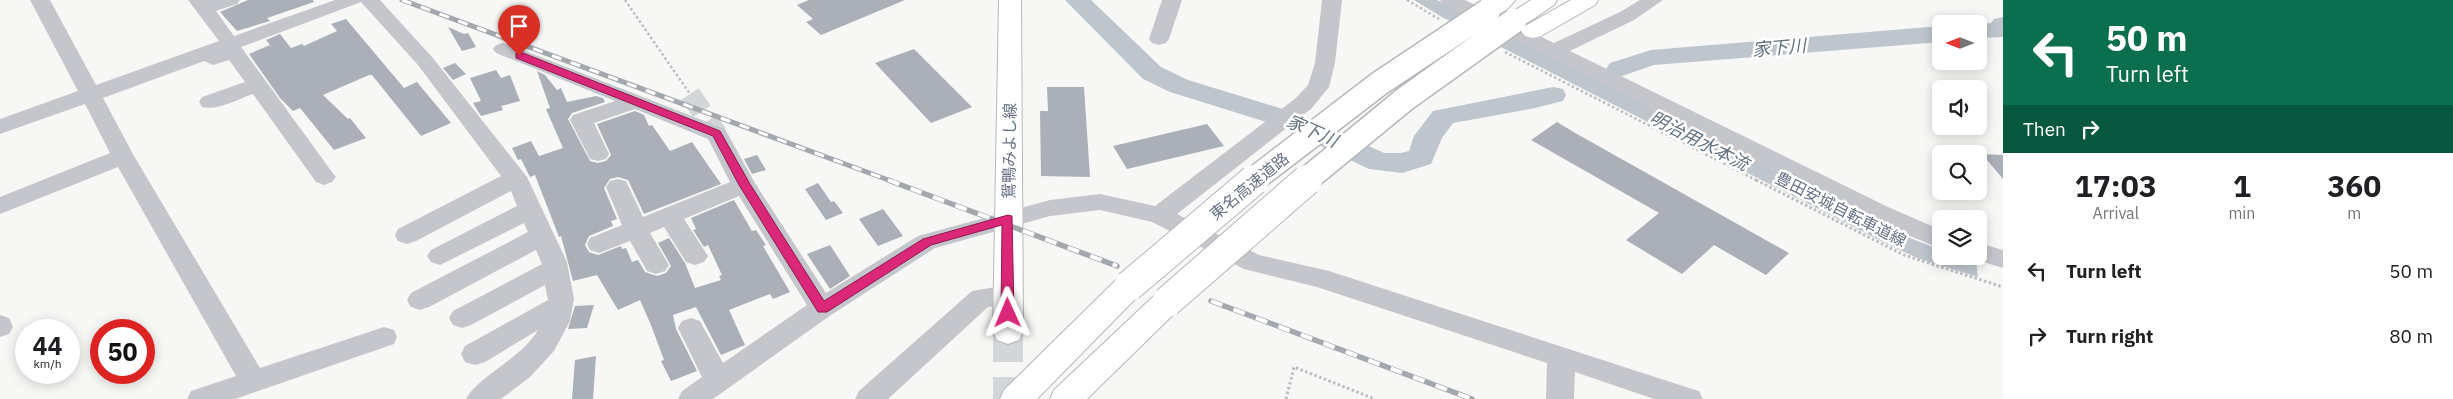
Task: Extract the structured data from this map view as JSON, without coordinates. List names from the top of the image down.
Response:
{
  "streets": {
    "main road": ["鴛鴨みよし線", "東名高速道路"],
    "path": ["豊田安城自転車道線"]
  },
  "water": ["家下川", "明治用水本流"],
  "north": "left",
  "page": {
    "turn": ["50 m", "Turn left"],
    "then": "Then",
    "eta": [
      "17:03",
      "Arrival",
      "1",
      "min",
      "360",
      "m"
    ],
    "list": [
      {
        "name": "Turn left",
        "value": "50 m"
      },
      {
        "name": "Turn right",
        "value": "80 m"
      }
    ],
    "speed": "44 km/h",
    "limit": "50"
  }
}
